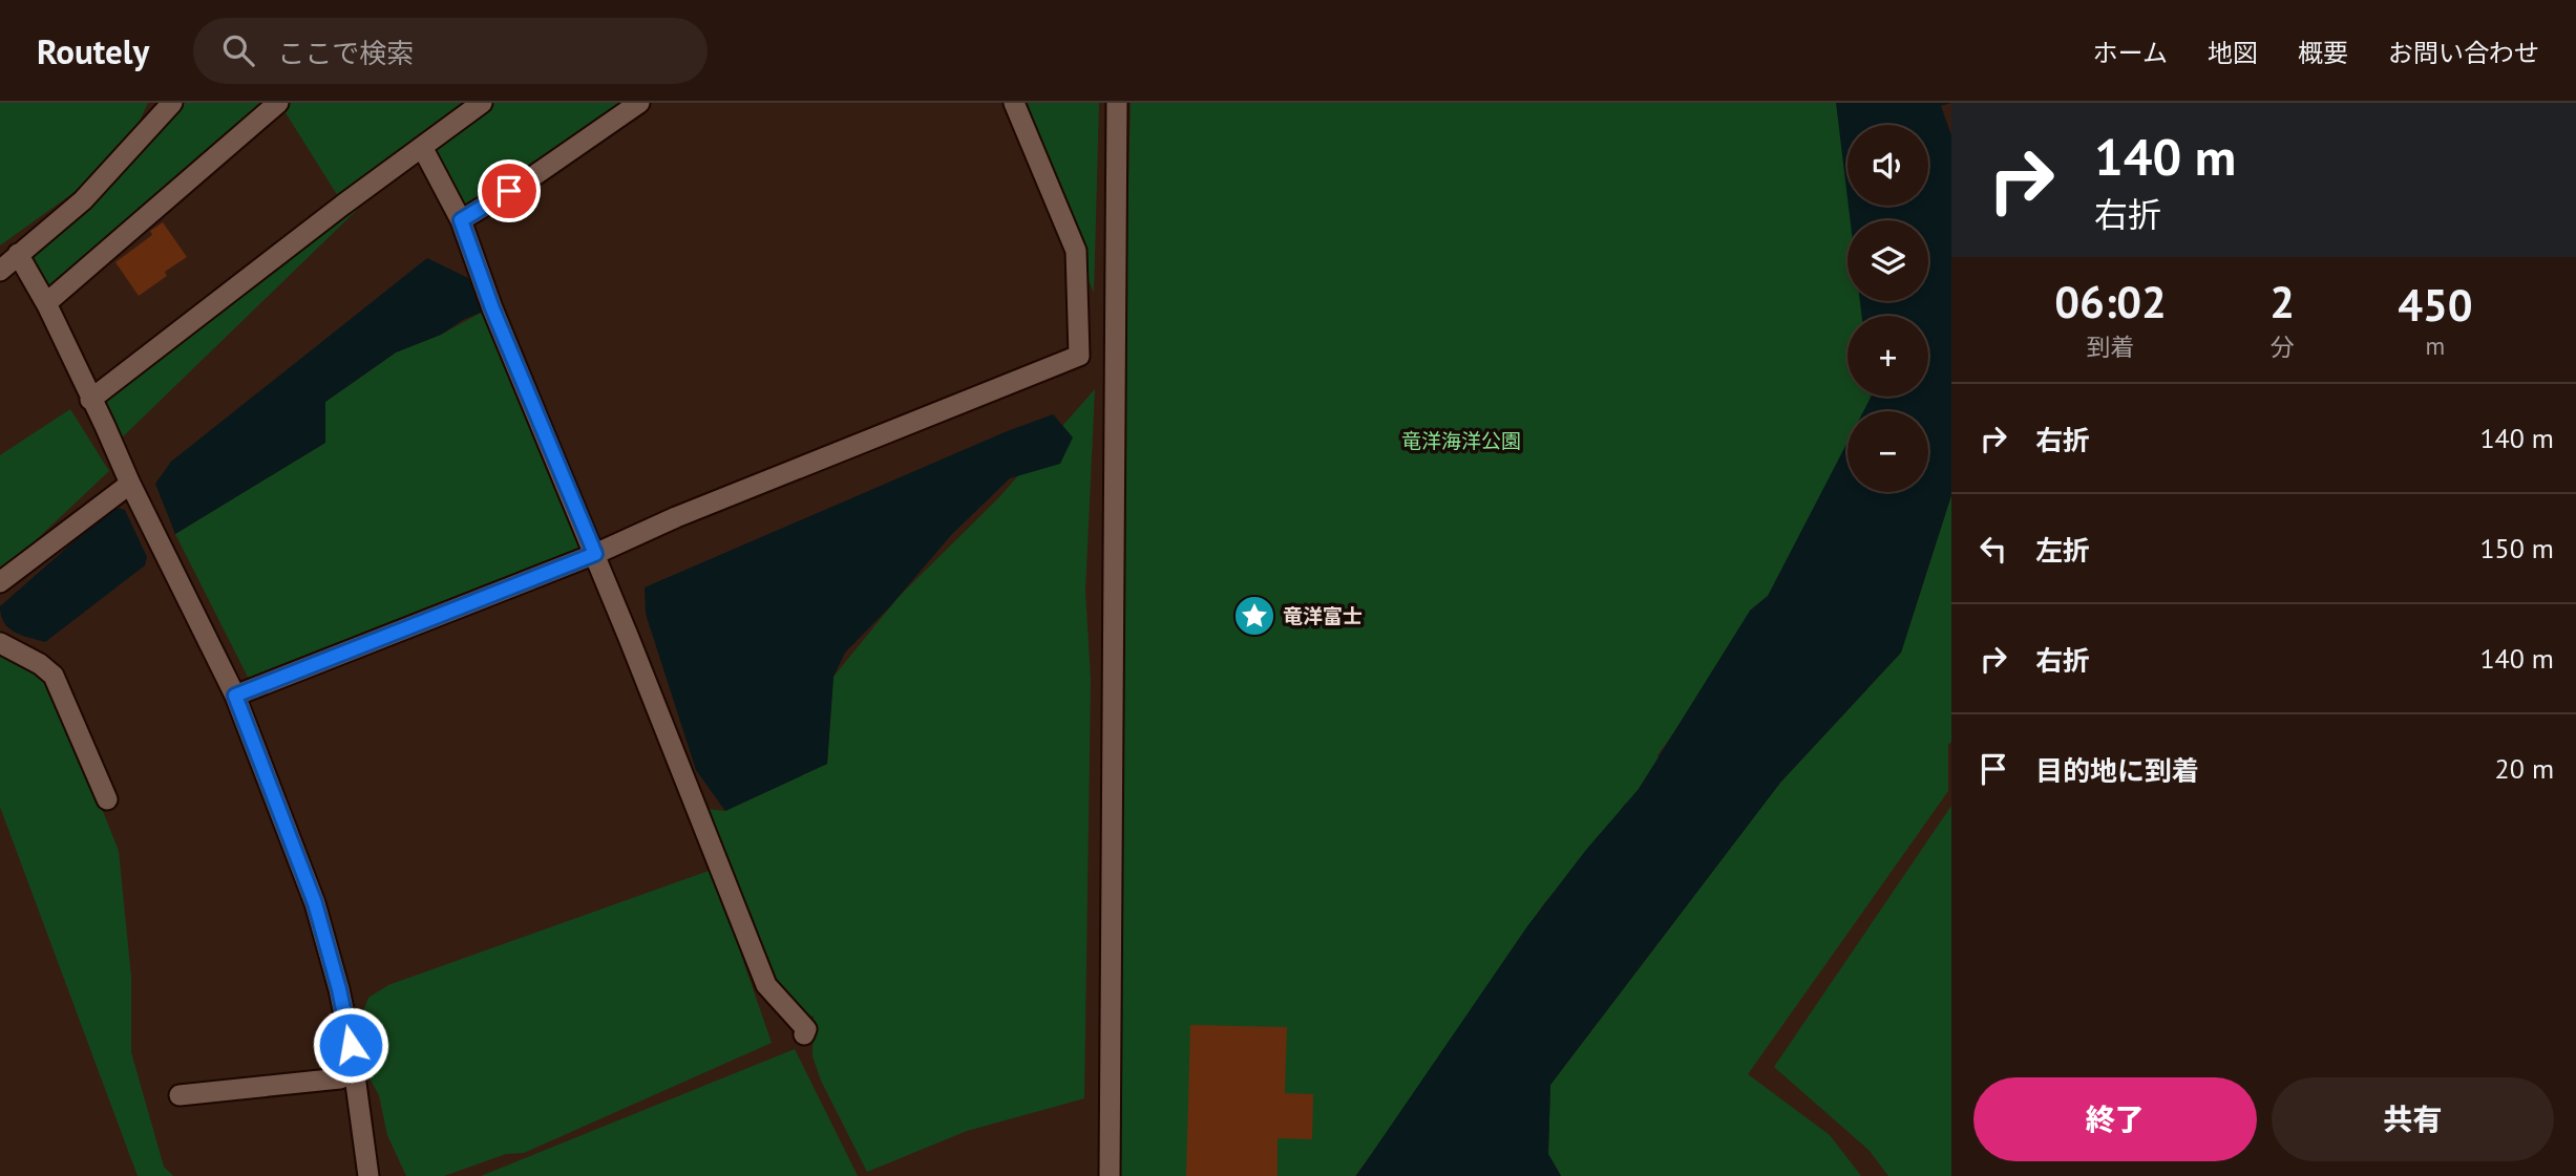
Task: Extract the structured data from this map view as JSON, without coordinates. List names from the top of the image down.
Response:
{
  "parks": ["竜洋海洋公園"],
  "places": {
    "place": ["竜洋富士"]
  },
  "page": {
    "header": "Routely",
    "search": "ここで検索",
    "nav": [
      "ホーム",
      "地図",
      "概要",
      "お問い合わせ"
    ],
    "turn": ["140 m", "右折"],
    "map_buttons": ["+", "−"],
    "eta": [
      "06:02",
      "到着",
      "2",
      "分",
      "450",
      "m"
    ],
    "list": [
      {
        "name": "右折",
        "value": "140 m"
      },
      {
        "name": "左折",
        "value": "150 m"
      },
      {
        "name": "右折",
        "value": "140 m"
      },
      {
        "name": "目的地に到着",
        "value": "20 m"
      }
    ],
    "buttons": ["終了", "共有"]
  }
}
